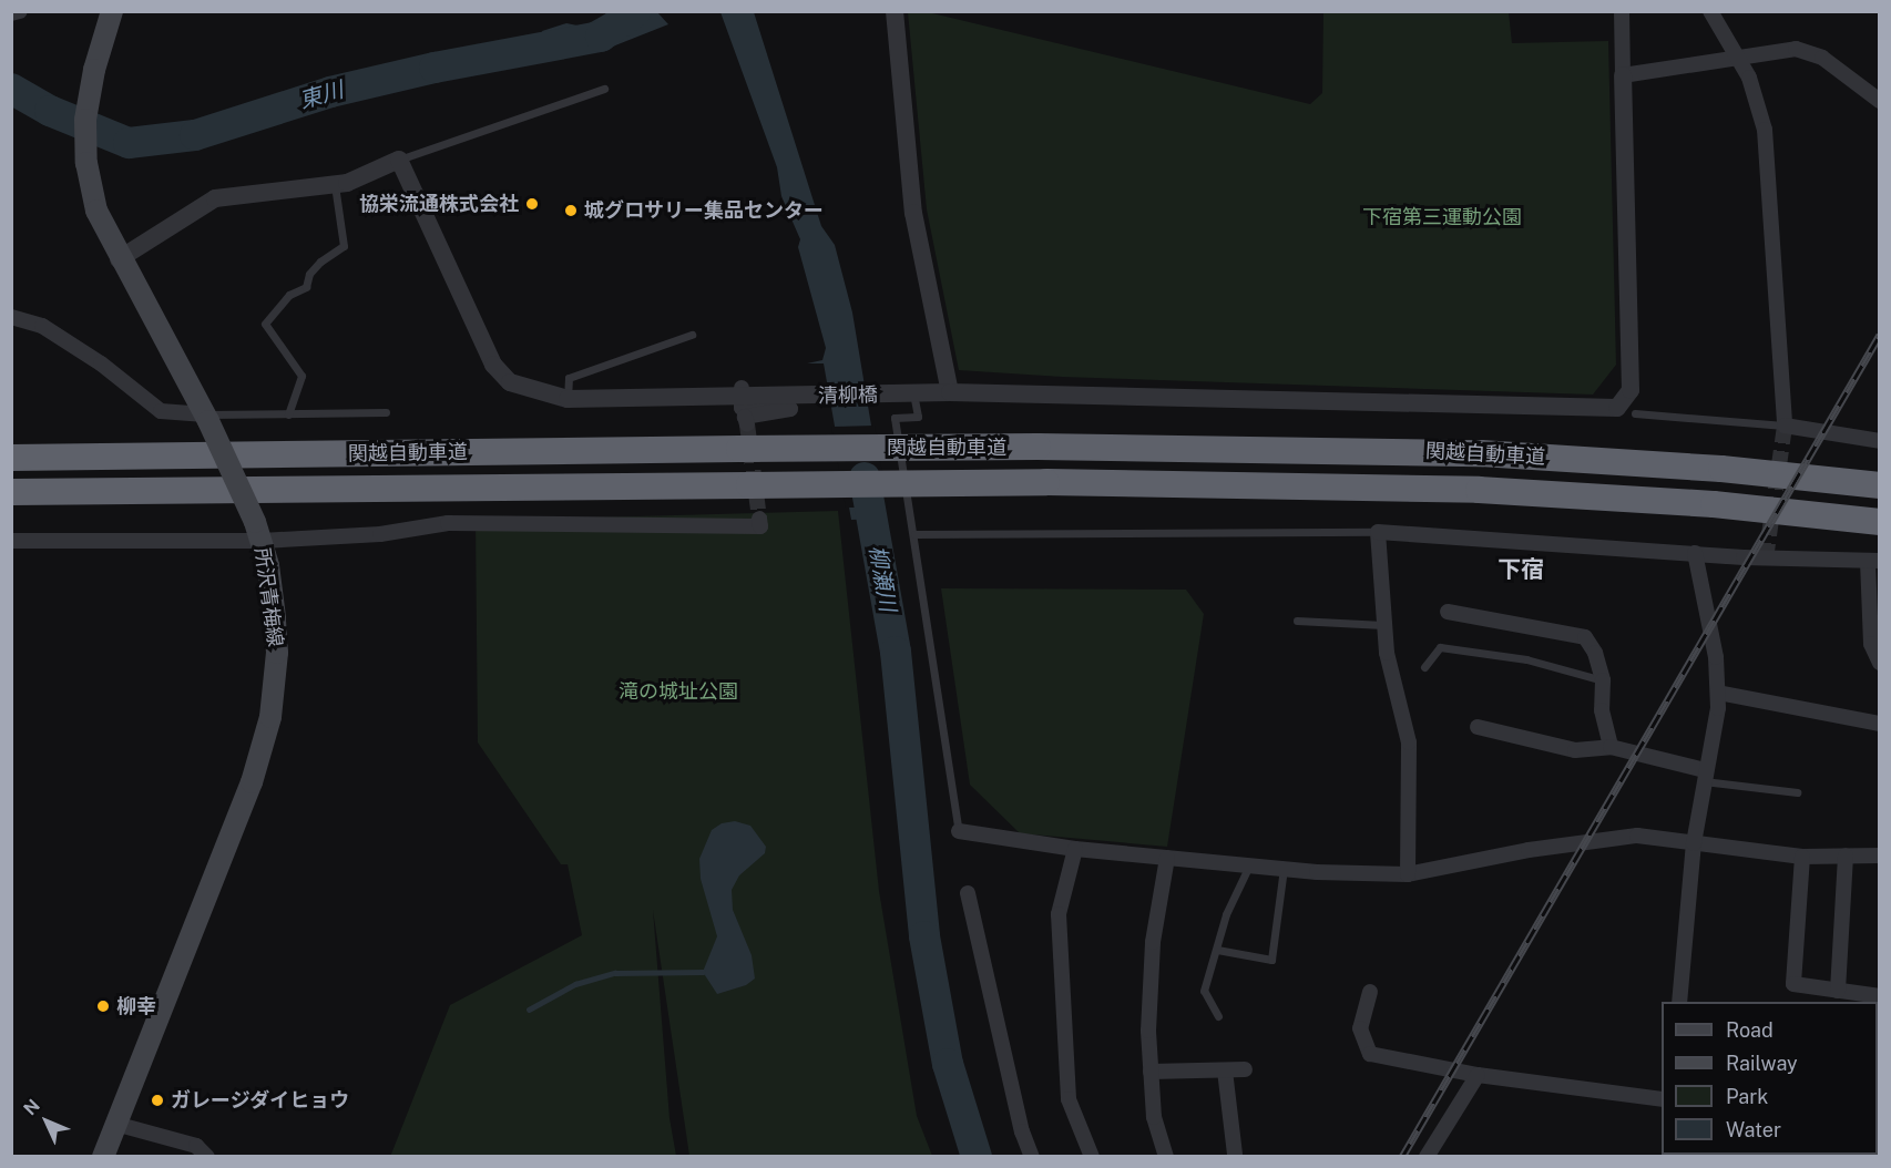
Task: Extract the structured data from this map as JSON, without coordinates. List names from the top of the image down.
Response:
{
  "streets": {
    "highway": ["関越自動車道"],
    "main road": ["所沢青梅線"],
    "street": ["清柳橋"]
  },
  "districts": ["下宿"],
  "water": ["東川", "柳瀬川"],
  "parks": ["下宿第三運動公園", "滝の城址公園"],
  "places": [
    "協栄流通株式会社",
    "城グロサリー集品センター",
    "柳幸",
    "ガレージダイヒョウ"
  ],
  "legend": [
    "Road",
    "Railway",
    "Park",
    "Water"
  ],
  "north": "top left"
}
